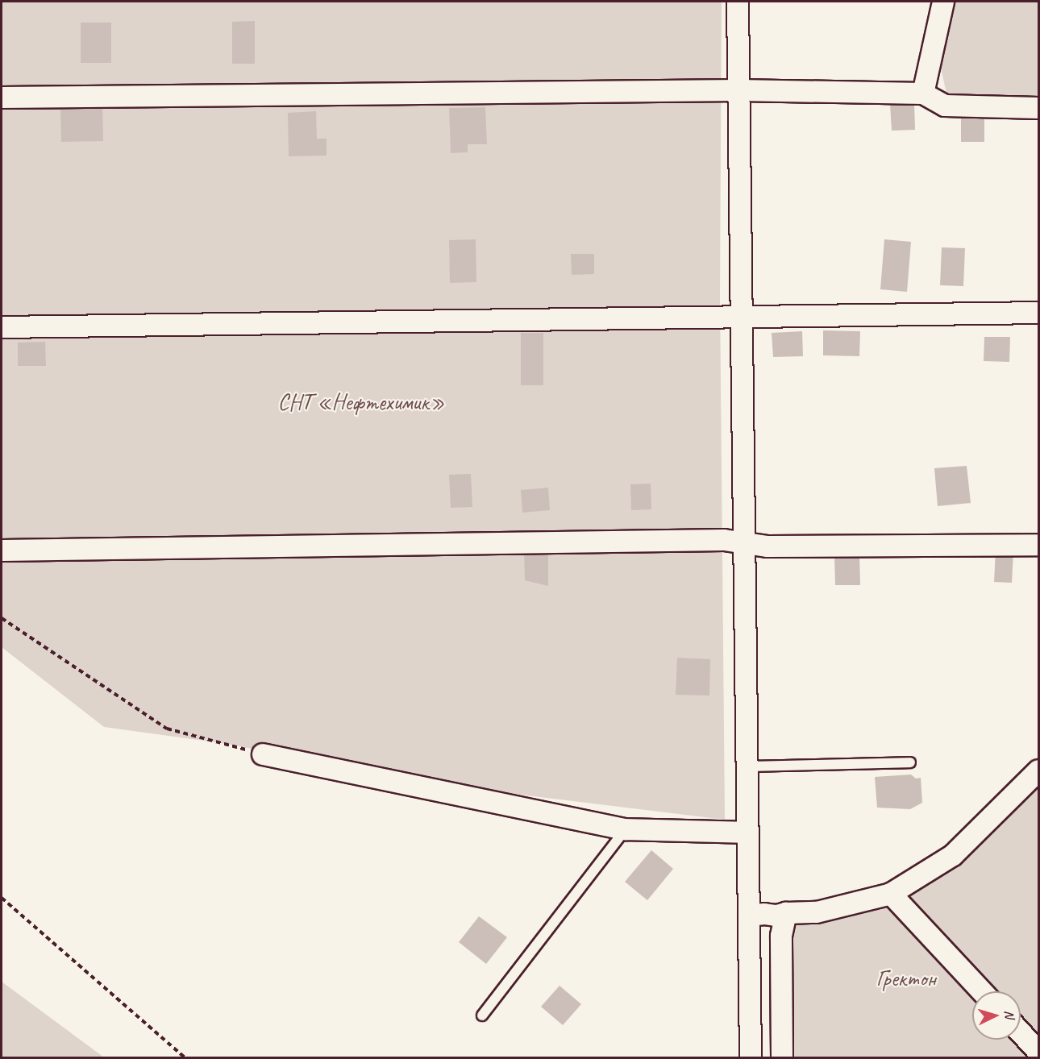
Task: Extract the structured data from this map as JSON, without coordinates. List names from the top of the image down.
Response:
{
  "parks": ["СНТ «Нефтехимик»", "Гректон"],
  "north": "right"
}
